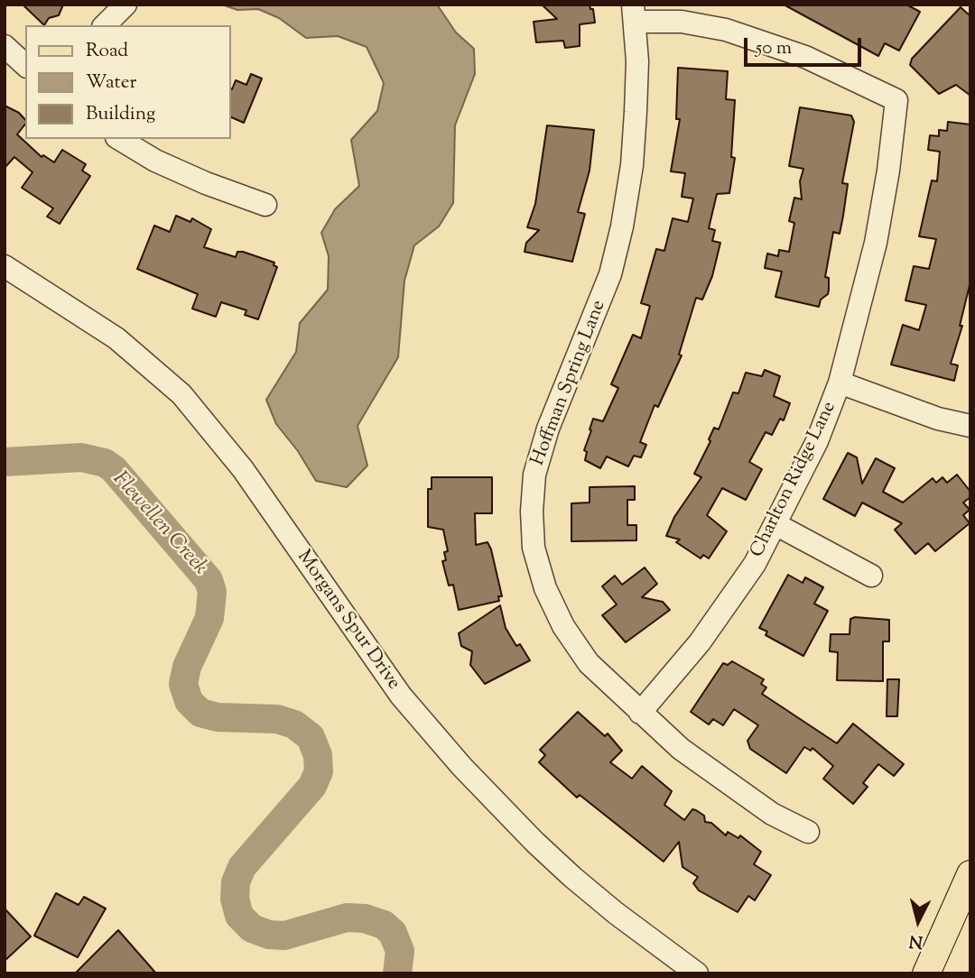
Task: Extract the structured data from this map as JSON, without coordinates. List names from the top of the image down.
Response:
{
  "streets": {
    "street": ["Hoffman Spring Lane", "Charlton Ridge Lane", "Morgans Spur Drive"]
  },
  "crossings": [
    ["Hoffman Spring Lane", "Charlton Ridge Lane"]
  ],
  "water": ["Flewellen Creek"],
  "legend": ["Road", "Water", "Building"],
  "scale_bar": "50 m",
  "north": "bottom"
}
